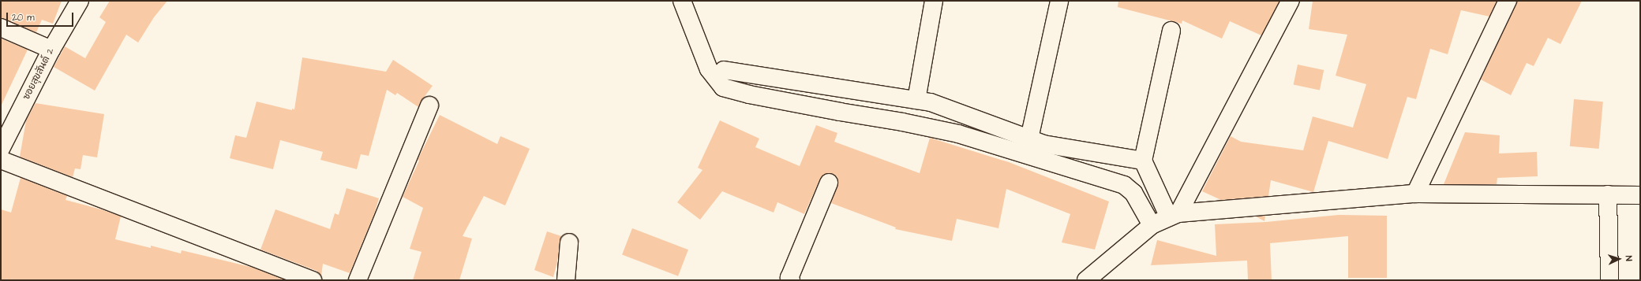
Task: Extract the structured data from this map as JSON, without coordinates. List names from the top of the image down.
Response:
{
  "streets": {
    "street": ["ซอยสุขสันต์ 2"]
  },
  "scale_bar": "20 m",
  "north": "right"
}
